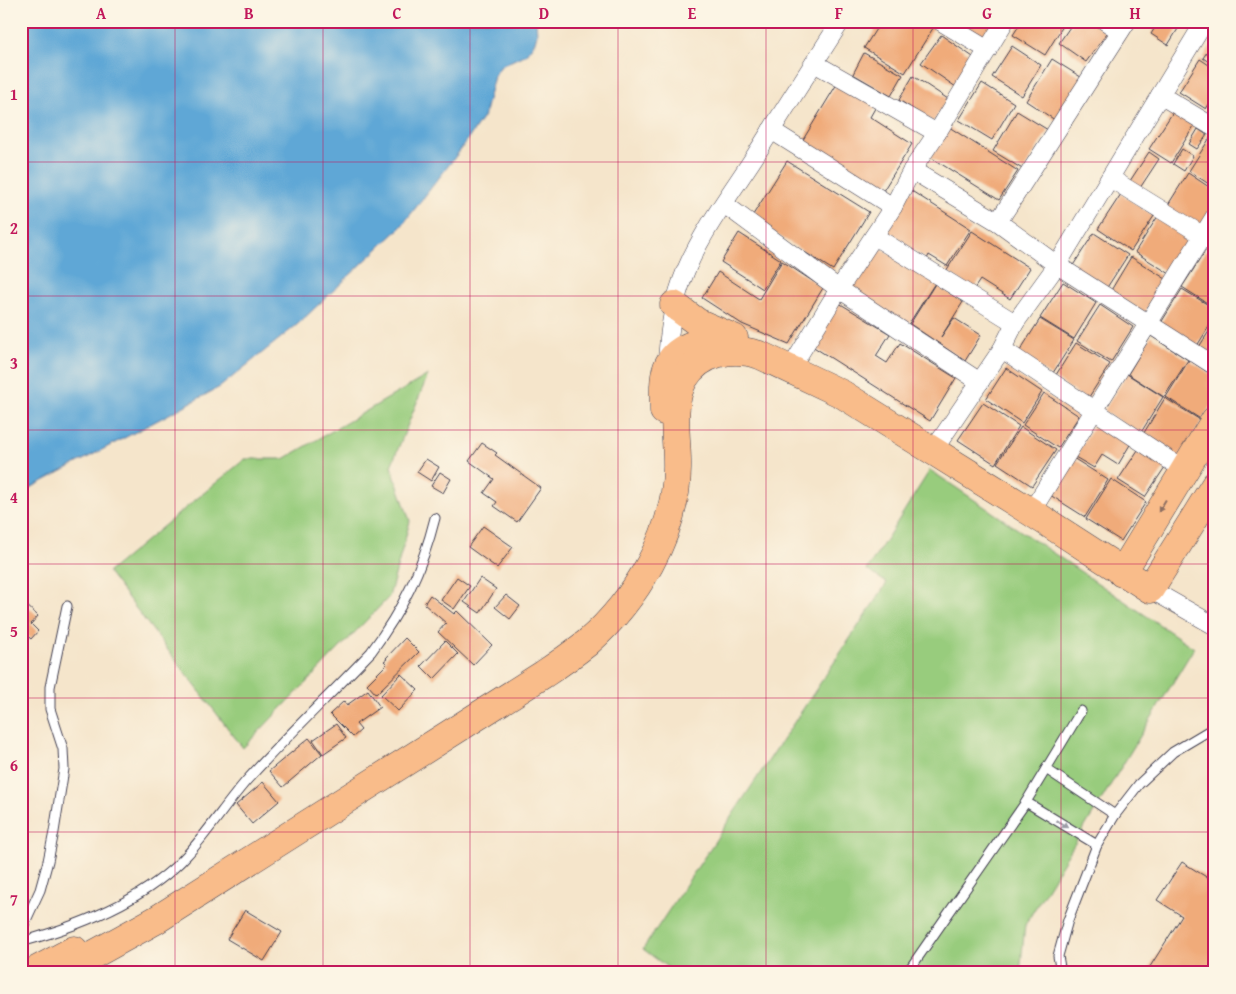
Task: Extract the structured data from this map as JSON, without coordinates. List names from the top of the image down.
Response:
{
  "grid": {
    "columns": [
      "A",
      "B",
      "C",
      "D",
      "E",
      "F",
      "G",
      "H"
    ],
    "rows": [
      "1",
      "2",
      "3",
      "4",
      "5",
      "6",
      "7"
    ]
  }
}
